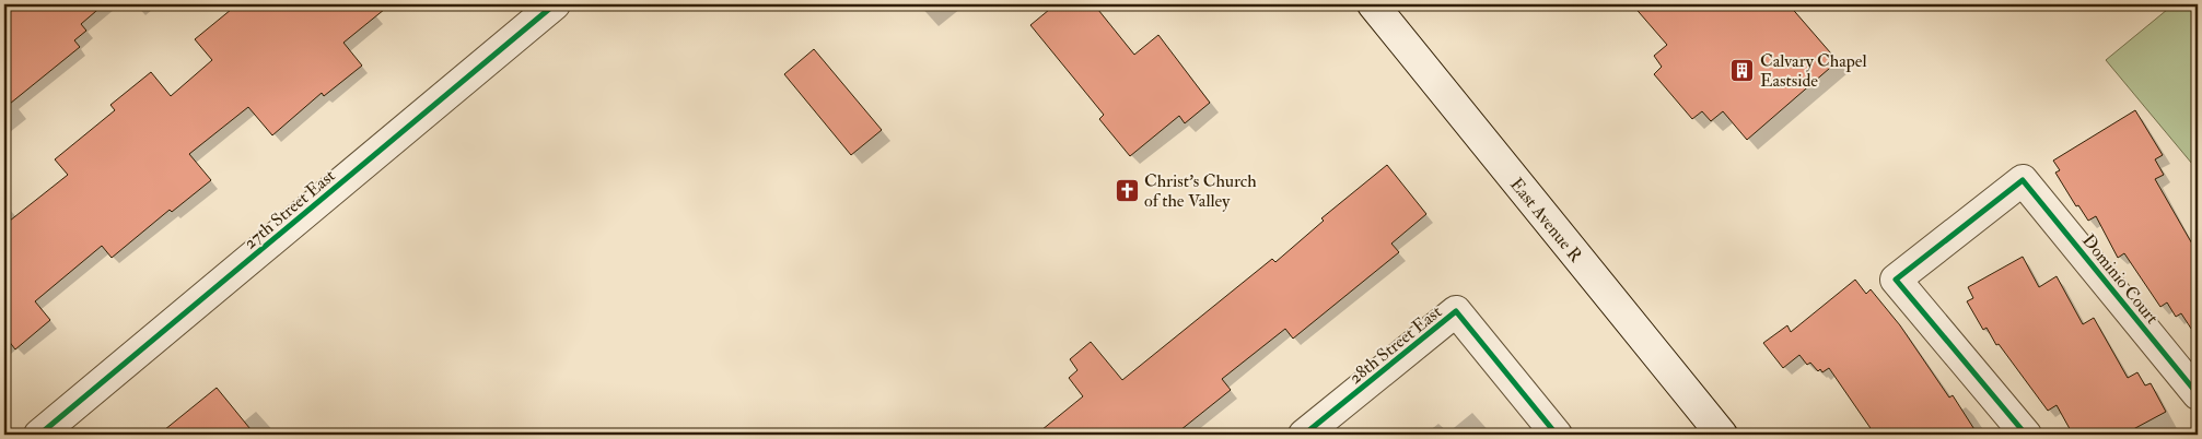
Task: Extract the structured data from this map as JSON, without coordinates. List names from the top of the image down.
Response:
{
  "streets": {
    "street": [
      "27th Street East",
      "East Avenue R",
      "Dominio Court",
      "28th Street East"
    ]
  },
  "places": {
    "building": ["Calvary Chapel Eastside"],
    "church": ["Christ's Church of the Valley"]
  }
}
